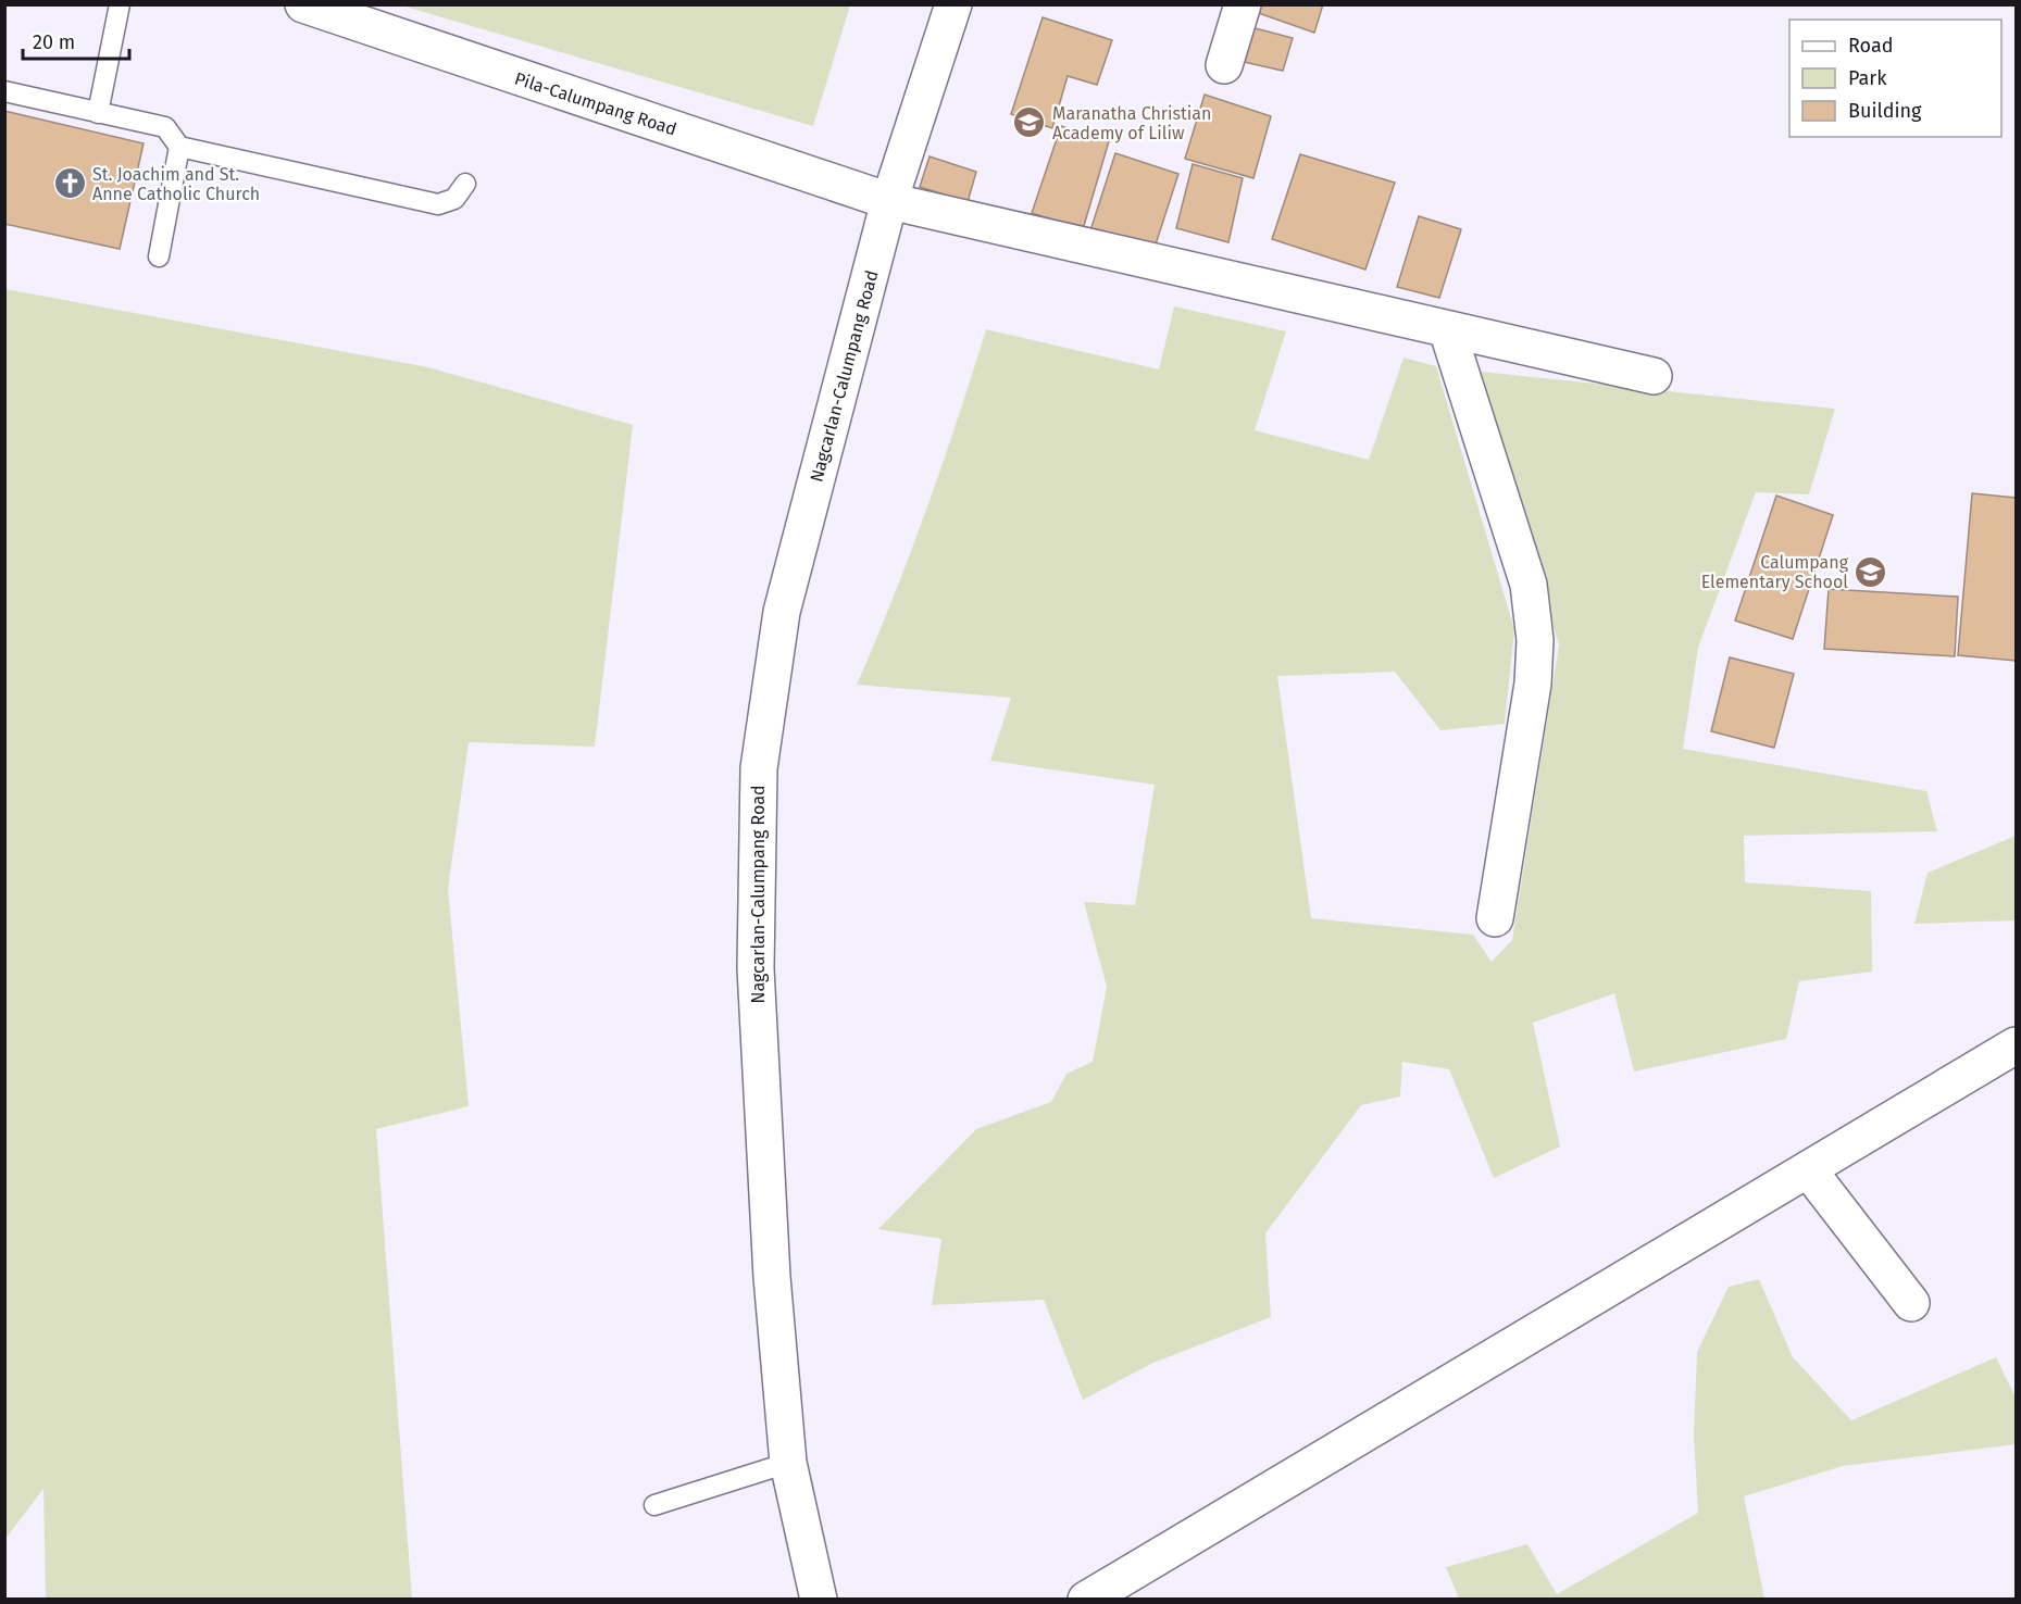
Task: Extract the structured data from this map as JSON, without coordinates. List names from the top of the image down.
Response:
{
  "streets": {
    "street": ["Pila-Calumpang Road", "Nagcarlan-Calumpang Road"]
  },
  "crossings": [
    ["Pila-Calumpang Road", "Nagcarlan-Calumpang Road"]
  ],
  "places": {
    "school or university": ["Maranatha Christian Academy of Liliw", "Calumpang Elementary School"],
    "church": ["St. Joachim and St. Anne Catholic Church"]
  },
  "legend": ["Road", "Park", "Building"],
  "scale_bar": "20 m"
}
